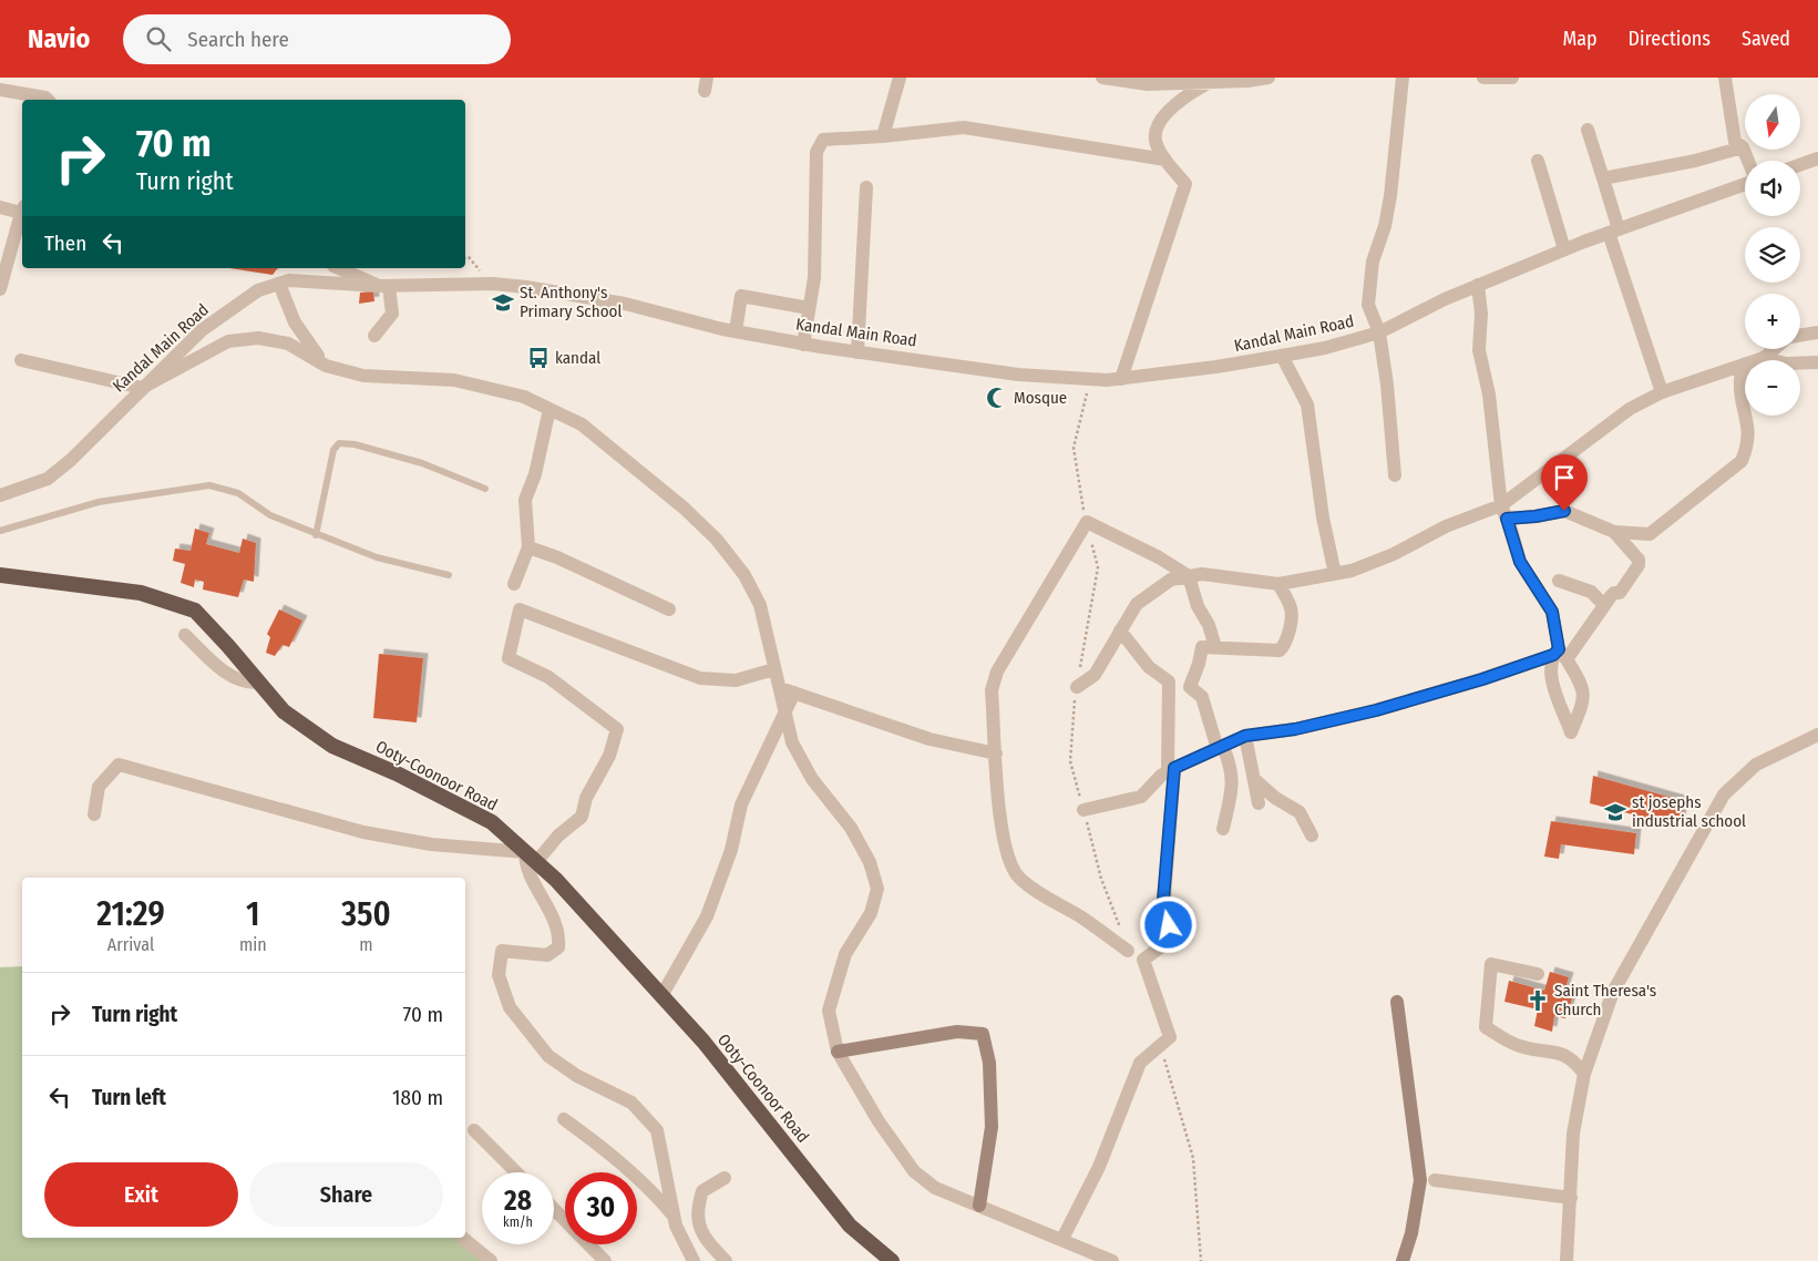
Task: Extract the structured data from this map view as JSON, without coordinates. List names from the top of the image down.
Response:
{
  "streets": {
    "highway": ["Ooty-Coonoor Road"],
    "street": ["Kandal Main Road"]
  },
  "places": {
    "school or university": ["St. Anthony's Primary School", "st josephs industrial school"],
    "bus stop": ["kandal"],
    "mosque": ["Mosque"],
    "church": ["Saint Theresa's Church"]
  },
  "north": "bottom",
  "page": {
    "header": "Navio",
    "search": "Search here",
    "nav": ["Map", "Directions", "Saved"],
    "map_buttons": ["+", "−"],
    "turn": ["70 m", "Turn right"],
    "then": "Then",
    "eta": [
      "21:29",
      "Arrival",
      "1",
      "min",
      "350",
      "m"
    ],
    "list": [
      {
        "name": "Turn right",
        "value": "70 m"
      },
      {
        "name": "Turn left",
        "value": "180 m"
      }
    ],
    "buttons": ["Exit", "Share"],
    "speed": "28 km/h",
    "limit": "30"
  }
}
